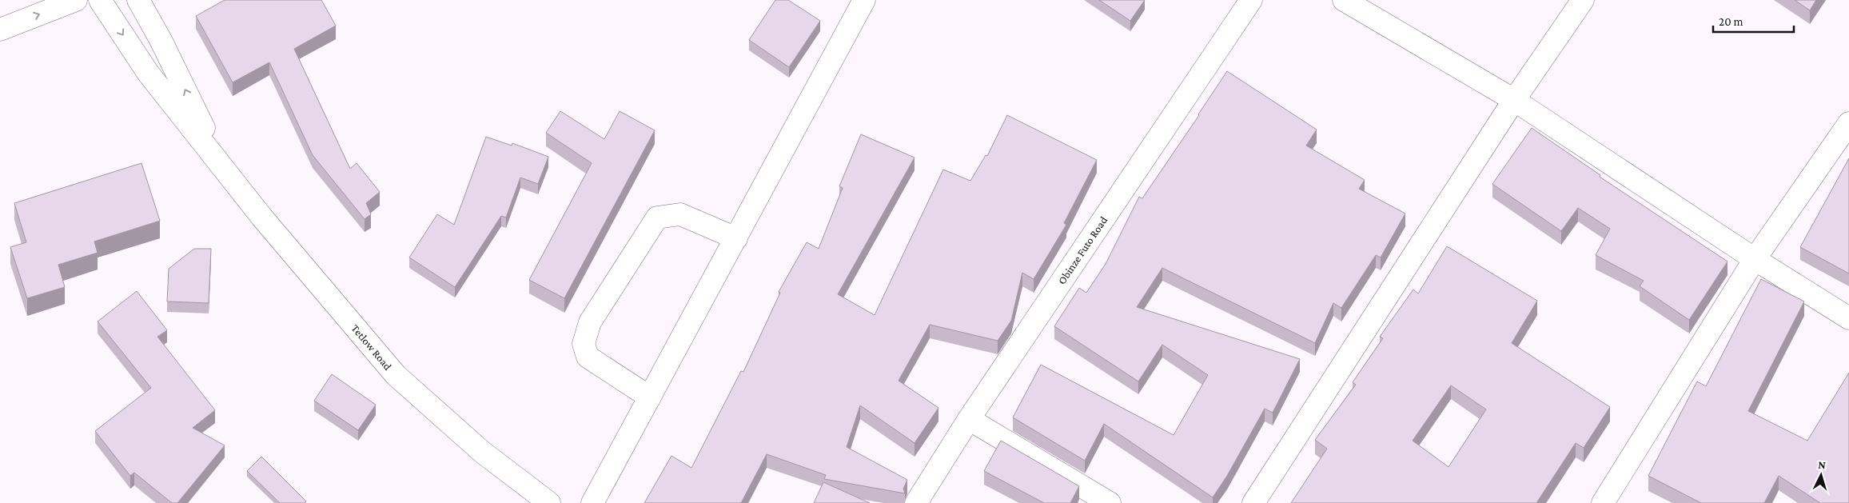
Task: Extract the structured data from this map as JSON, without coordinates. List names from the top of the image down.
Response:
{
  "streets": {
    "street": ["Obinze Futo Road", "Tetlow Road"]
  },
  "scale_bar": "20 m",
  "north": "top"
}
